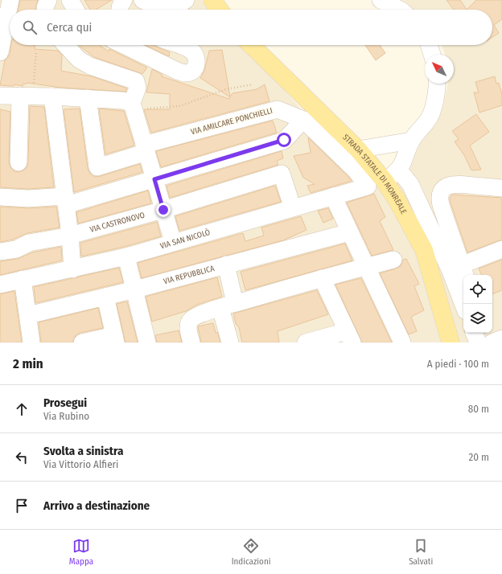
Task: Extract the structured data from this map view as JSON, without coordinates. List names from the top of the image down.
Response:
{
  "streets": {
    "main road": ["STRADA STATALE DI MONREALE"],
    "street": [
      "VIA AMILCARE PONCHIELLI",
      "VIA CASTRONOVO",
      "VIA SAN NICOLÒ",
      "VIA REPUBBLICA"
    ]
  },
  "crossings": [
    ["VIA AMILCARE PONCHIELLI", "VIA SAN NICOLÒ"]
  ],
  "north": "top left",
  "page": {
    "search": "Cerca qui",
    "heading": ["2 min", "A piedi · 100 m"],
    "list": [
      ["Prosegui", "Via Rubino", "80 m"],
      ["Svolta a sinistra", "Via Vittorio Alfieri", "20 m"],
      "Arrivo a destinazione"
    ],
    "nav": ["Mappa", "Indicazioni", "Salvati"]
  }
}
